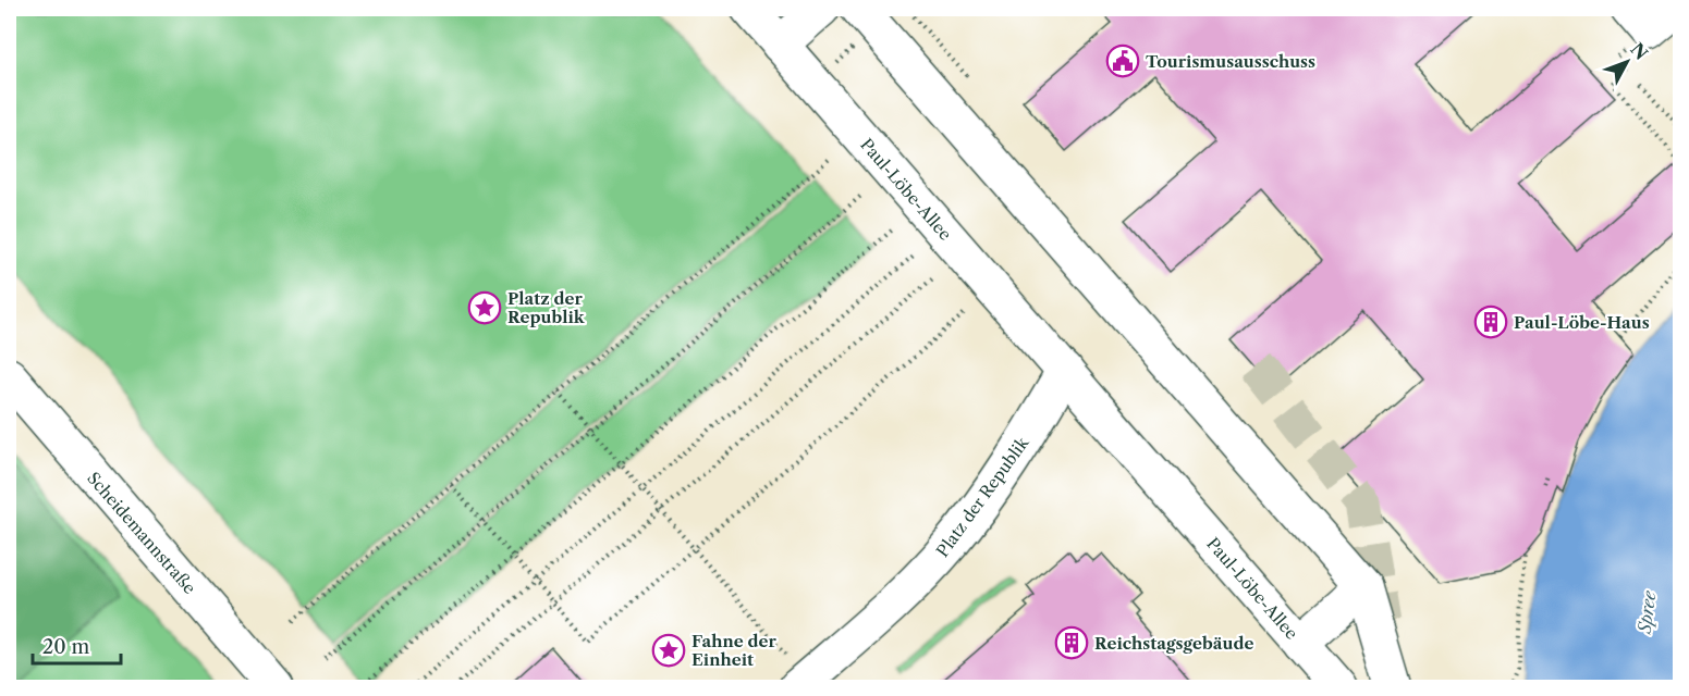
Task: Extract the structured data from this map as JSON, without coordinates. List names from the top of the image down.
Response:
{
  "streets": {
    "street": ["Paul-Löbe-Allee", "Platz der Republik", "Scheidemannstraße"]
  },
  "crossings": [
    ["Paul-Löbe-Allee", "Platz der Republik"]
  ],
  "water": ["Spree"],
  "places": {
    "public building": ["Tourismusausschuss"],
    "place": ["Platz der Republik", "Fahne der Einheit"],
    "building": ["Paul-Löbe-Haus", "Reichstagsgebäude"]
  },
  "scale_bar": "20 m",
  "north": "top right"
}
